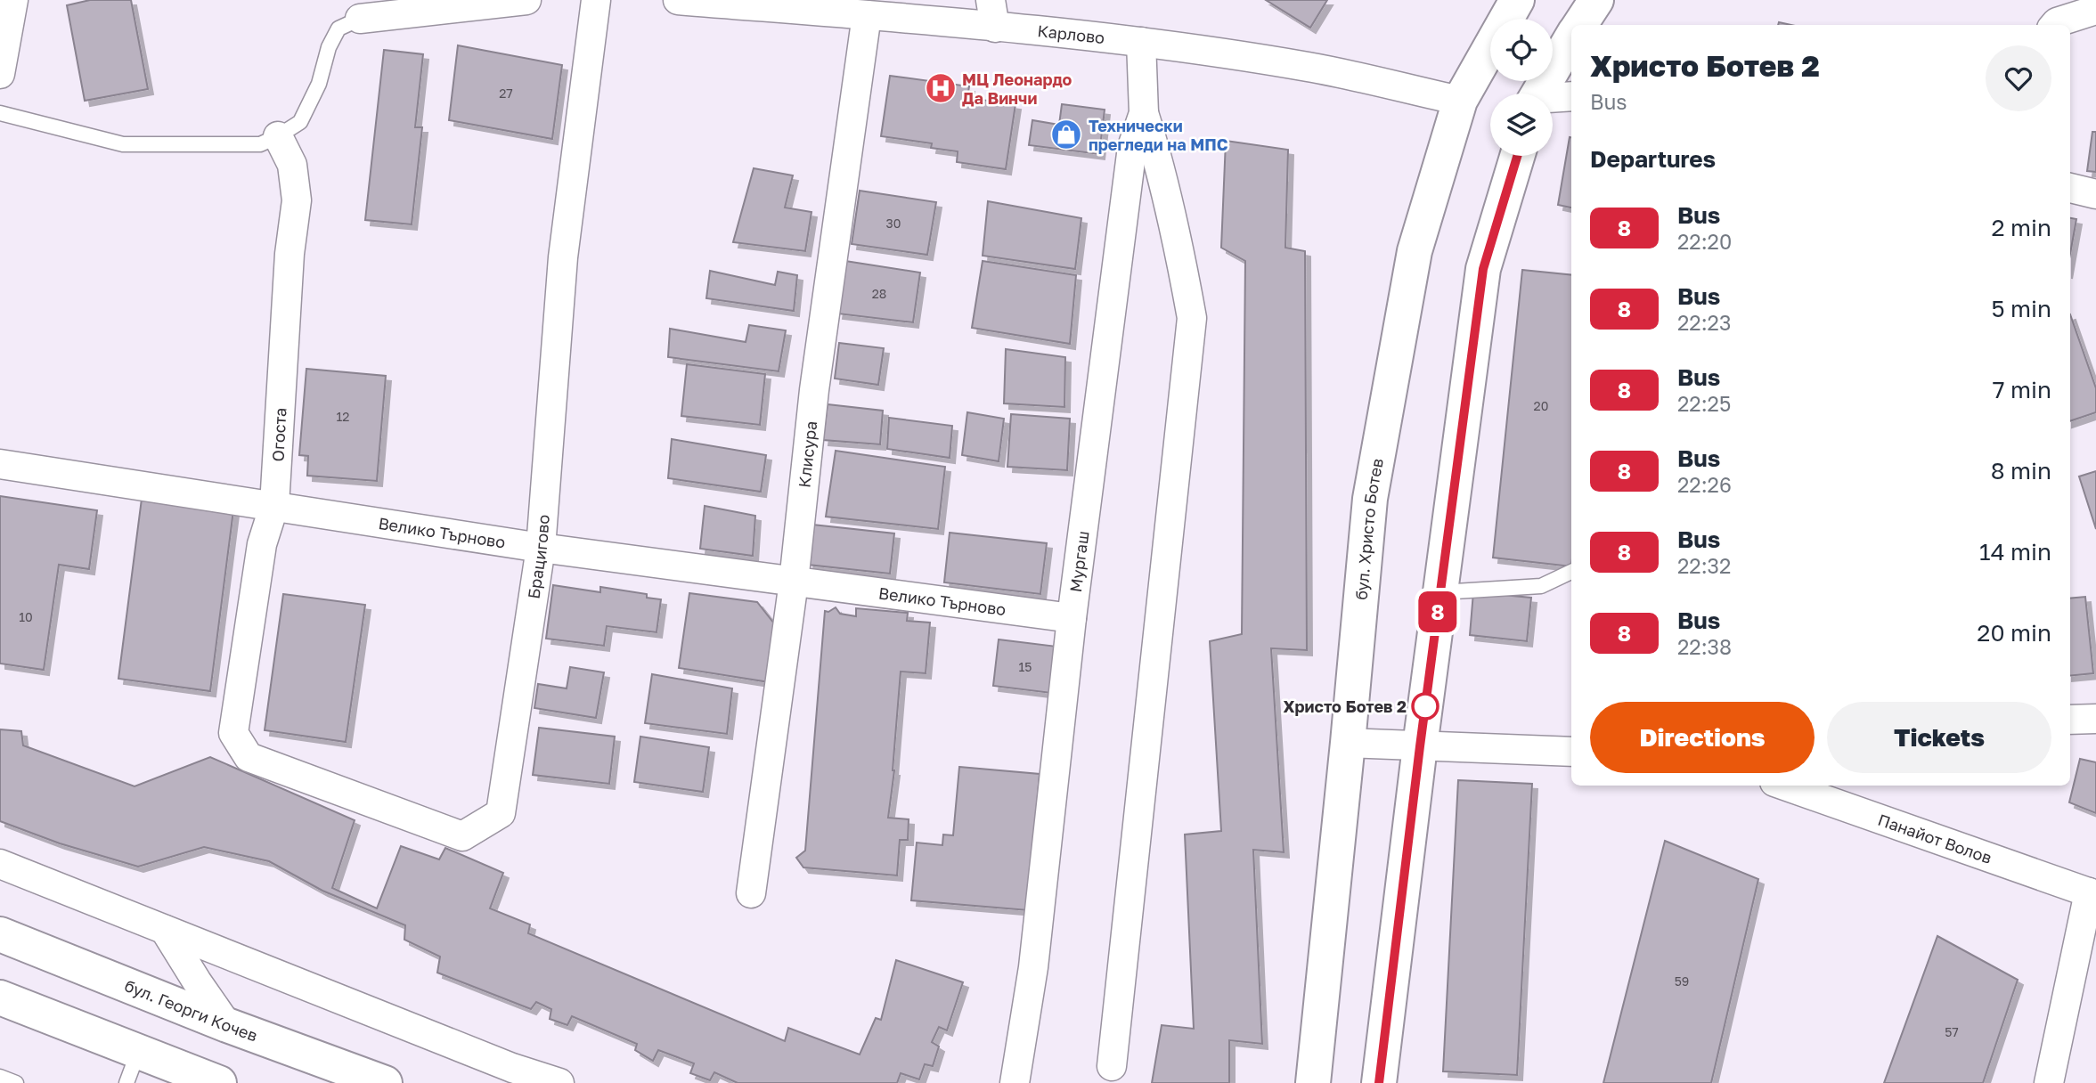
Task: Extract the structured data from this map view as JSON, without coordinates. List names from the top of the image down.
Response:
{
  "streets": {
    "main road": ["бул. Христо Ботев", "бул. Георги Кочев"],
    "street": [
      "Карлово",
      "Огоста",
      "Клисура",
      "Велико Търново",
      "Брацигово",
      "Мургаш",
      "Панайот Волов"
    ]
  },
  "crossings": [
    ["Карлово", "Клисура"],
    ["Карлово", "бул. Христо Ботев"],
    ["Карлово", "Мургаш"],
    ["Огоста", "Велико Търново"],
    ["Огоста", "Брацигово"],
    ["Клисура", "Велико Търново"],
    ["Велико Търново", "Брацигово"],
    ["Велико Търново", "Мургаш"]
  ],
  "places": {
    "hospital": ["МЦ Леонардо Да Винчи"],
    "shop": ["Технически прегледи на МПС"],
    "other": ["Христо Ботев 2"]
  },
  "lines": ["bus line 8"],
  "house_numbers": [
    "27",
    "30",
    "28",
    "20",
    "12",
    "10",
    "15",
    "59",
    "57"
  ],
  "page": {
    "on_map": "8",
    "heading": [
      ["Христо Ботев 2", "Bus"],
      "Departures"
    ],
    "list": [
      {
        "mark": "8",
        "name": "Bus",
        "note": "22:20",
        "value": "2 min"
      },
      {
        "mark": "8",
        "name": "Bus",
        "note": "22:23",
        "value": "5 min"
      },
      {
        "mark": "8",
        "name": "Bus",
        "note": "22:25",
        "value": "7 min"
      },
      {
        "mark": "8",
        "name": "Bus",
        "note": "22:26",
        "value": "8 min"
      },
      {
        "mark": "8",
        "name": "Bus",
        "note": "22:32",
        "value": "14 min"
      },
      {
        "mark": "8",
        "name": "Bus",
        "note": "22:38",
        "value": "20 min"
      }
    ],
    "buttons": ["Directions", "Tickets"]
  }
}
